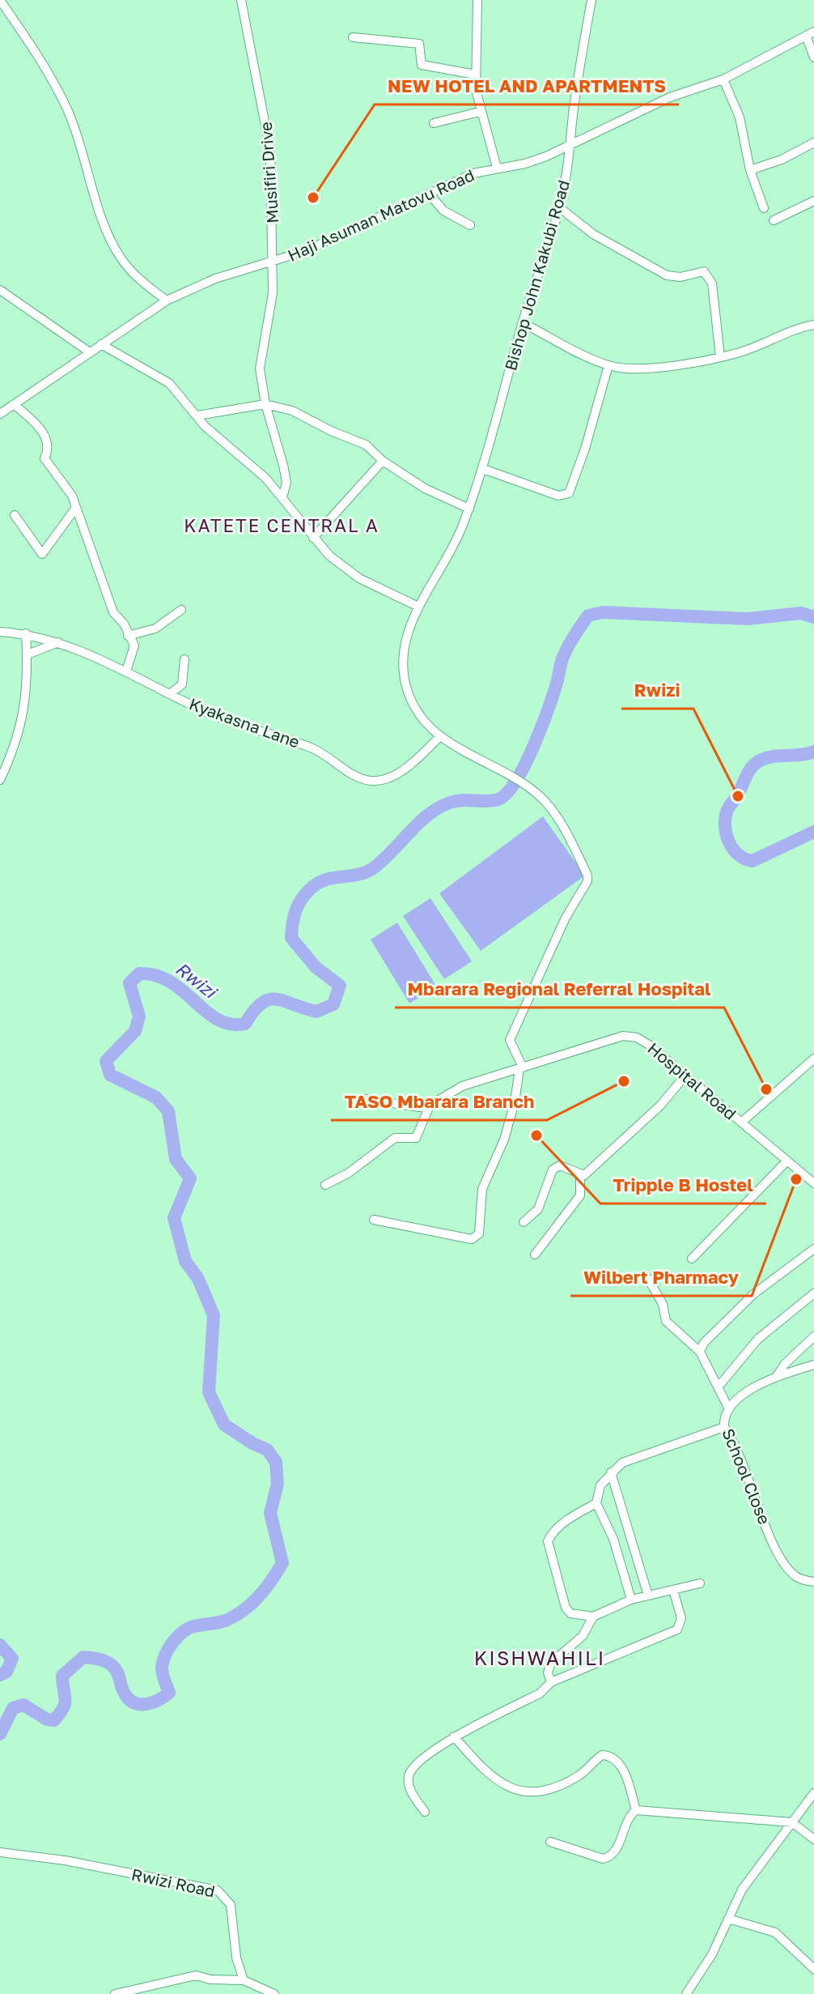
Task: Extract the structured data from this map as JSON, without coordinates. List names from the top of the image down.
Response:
{
  "streets": {
    "street": [
      "Musifiri Drive",
      "Haji Asuman Matovu Road",
      "Bishop John Kakubi Road",
      "Kyakasna Lane",
      "Hospital Road",
      "School Close",
      "Rwizi Road"
    ]
  },
  "crossings": [
    ["Musifiri Drive", "Haji Asuman Matovu Road"],
    ["Haji Asuman Matovu Road", "Bishop John Kakubi Road"],
    ["Bishop John Kakubi Road", "Kyakasna Lane"]
  ],
  "districts": ["KATETE CENTRAL A", "KISHWAHILI"],
  "water": ["Rwizi"],
  "places": [
    "NEW HOTEL AND APARTMENTS",
    "Rwizi",
    "TASO Mbarara Branch",
    "Mbarara Regional Referral Hospital",
    "Tripple B Hostel",
    "Wilbert Pharmacy"
  ]
}
